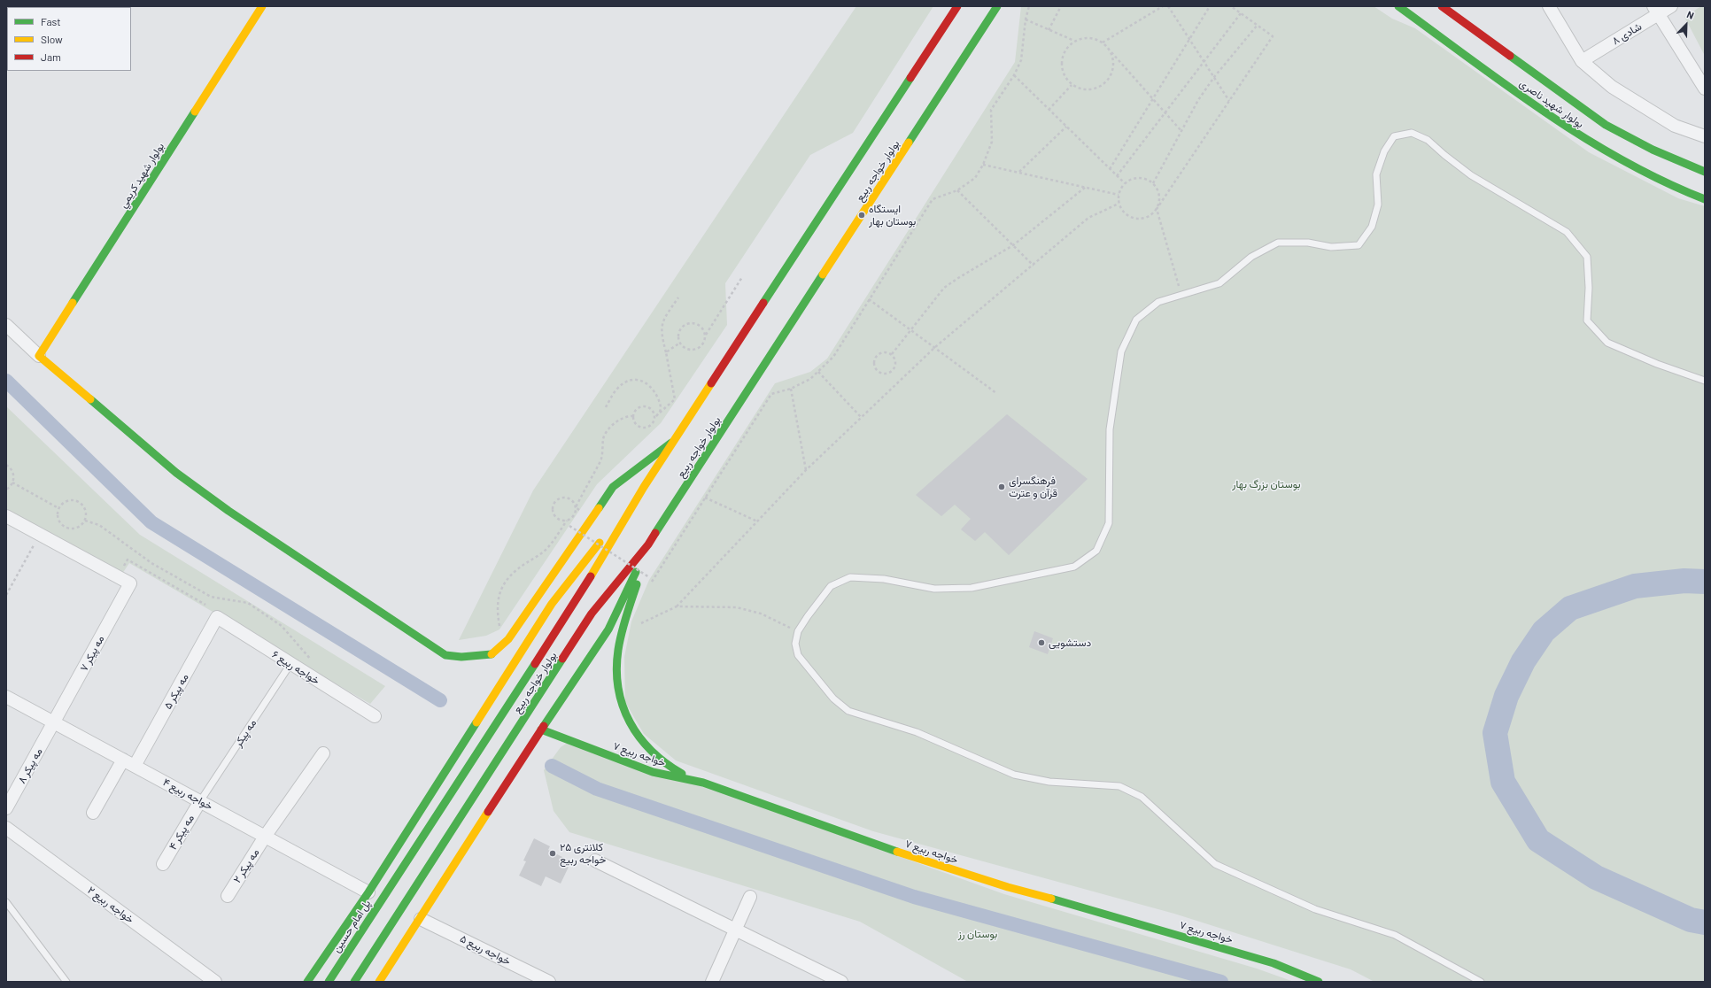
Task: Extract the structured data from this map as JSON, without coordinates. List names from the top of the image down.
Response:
{
  "streets": {
    "main road": [
      "بولوار شهید ناصری",
      "بولوار خواجه ربیع",
      "بولوار شهيد كريمي",
      "خواجه ربیع ۷",
      "پل امام حسین"
    ],
    "street": [
      "شادی ۸",
      "مه پیکر ۷",
      "خواجه ربیع ۶",
      "مه پیکر ۵",
      "مه پیکر ۸",
      "خواجه ربیع ۴",
      "مه پیکر ۴",
      "مه پیکر ۲",
      "خواجه ربیع ۲",
      "خواجه ربیع ۵"
    ],
    "lane": ["مه پیکر"]
  },
  "crossings": [
    ["بولوار خواجه ربیع", "پل امام حسین"],
    ["مه پیکر ۷", "مه پیکر ۸"],
    ["مه پیکر ۷", "خواجه ربیع ۴"],
    ["خواجه ربیع ۶", "مه پیکر ۵"],
    ["خواجه ربیع ۶", "مه پیکر"],
    ["مه پیکر ۵", "خواجه ربیع ۴"],
    ["مه پیکر", "خواجه ربیع ۴"],
    ["مه پیکر", "مه پیکر ۴"],
    ["مه پیکر ۸", "خواجه ربیع ۴"],
    ["خواجه ربیع ۴", "مه پیکر ۴"],
    ["خواجه ربیع ۴", "مه پیکر ۲"]
  ],
  "parks": ["بوستان بزرگ بهار", "بوستان رز"],
  "places": [
    "ایستگاه بوستان بهار",
    "فرهنگسرای قرآن و عترت",
    "دستشویی",
    "کلانتری ٢۵ خواجه ربیع"
  ],
  "legend": ["Fast", "Slow", "Jam"],
  "north": "top right"
}
